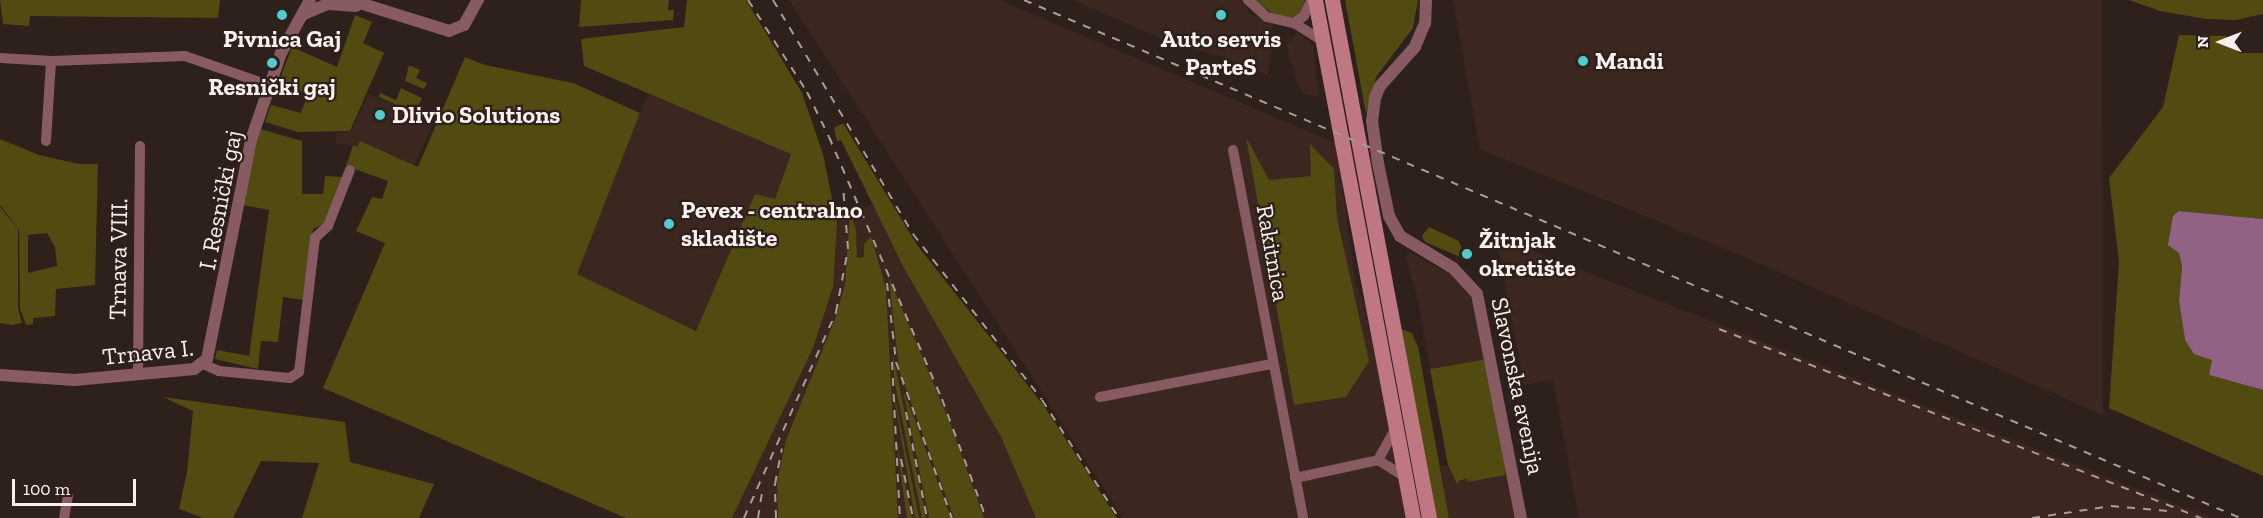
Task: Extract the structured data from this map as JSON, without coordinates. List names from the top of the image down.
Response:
{
  "streets": {
    "street": [
      "I. Resnički gaj",
      "Rakitnica",
      "Trnava VIII.",
      "Trnava I.",
      "Slavonska avenija"
    ]
  },
  "crossings": [
    ["I. Resnički gaj", "Trnava I."],
    ["Trnava VIII.", "Trnava I."]
  ],
  "places": [
    "Pivnica Gaj",
    "Auto servis ParteS",
    "Mandi",
    "Resnički gaj",
    "Dlivio Solutions",
    "Pevex - centralno skladište",
    "Žitnjak okretište"
  ],
  "scale_bar": "100 m",
  "north": "left"
}
